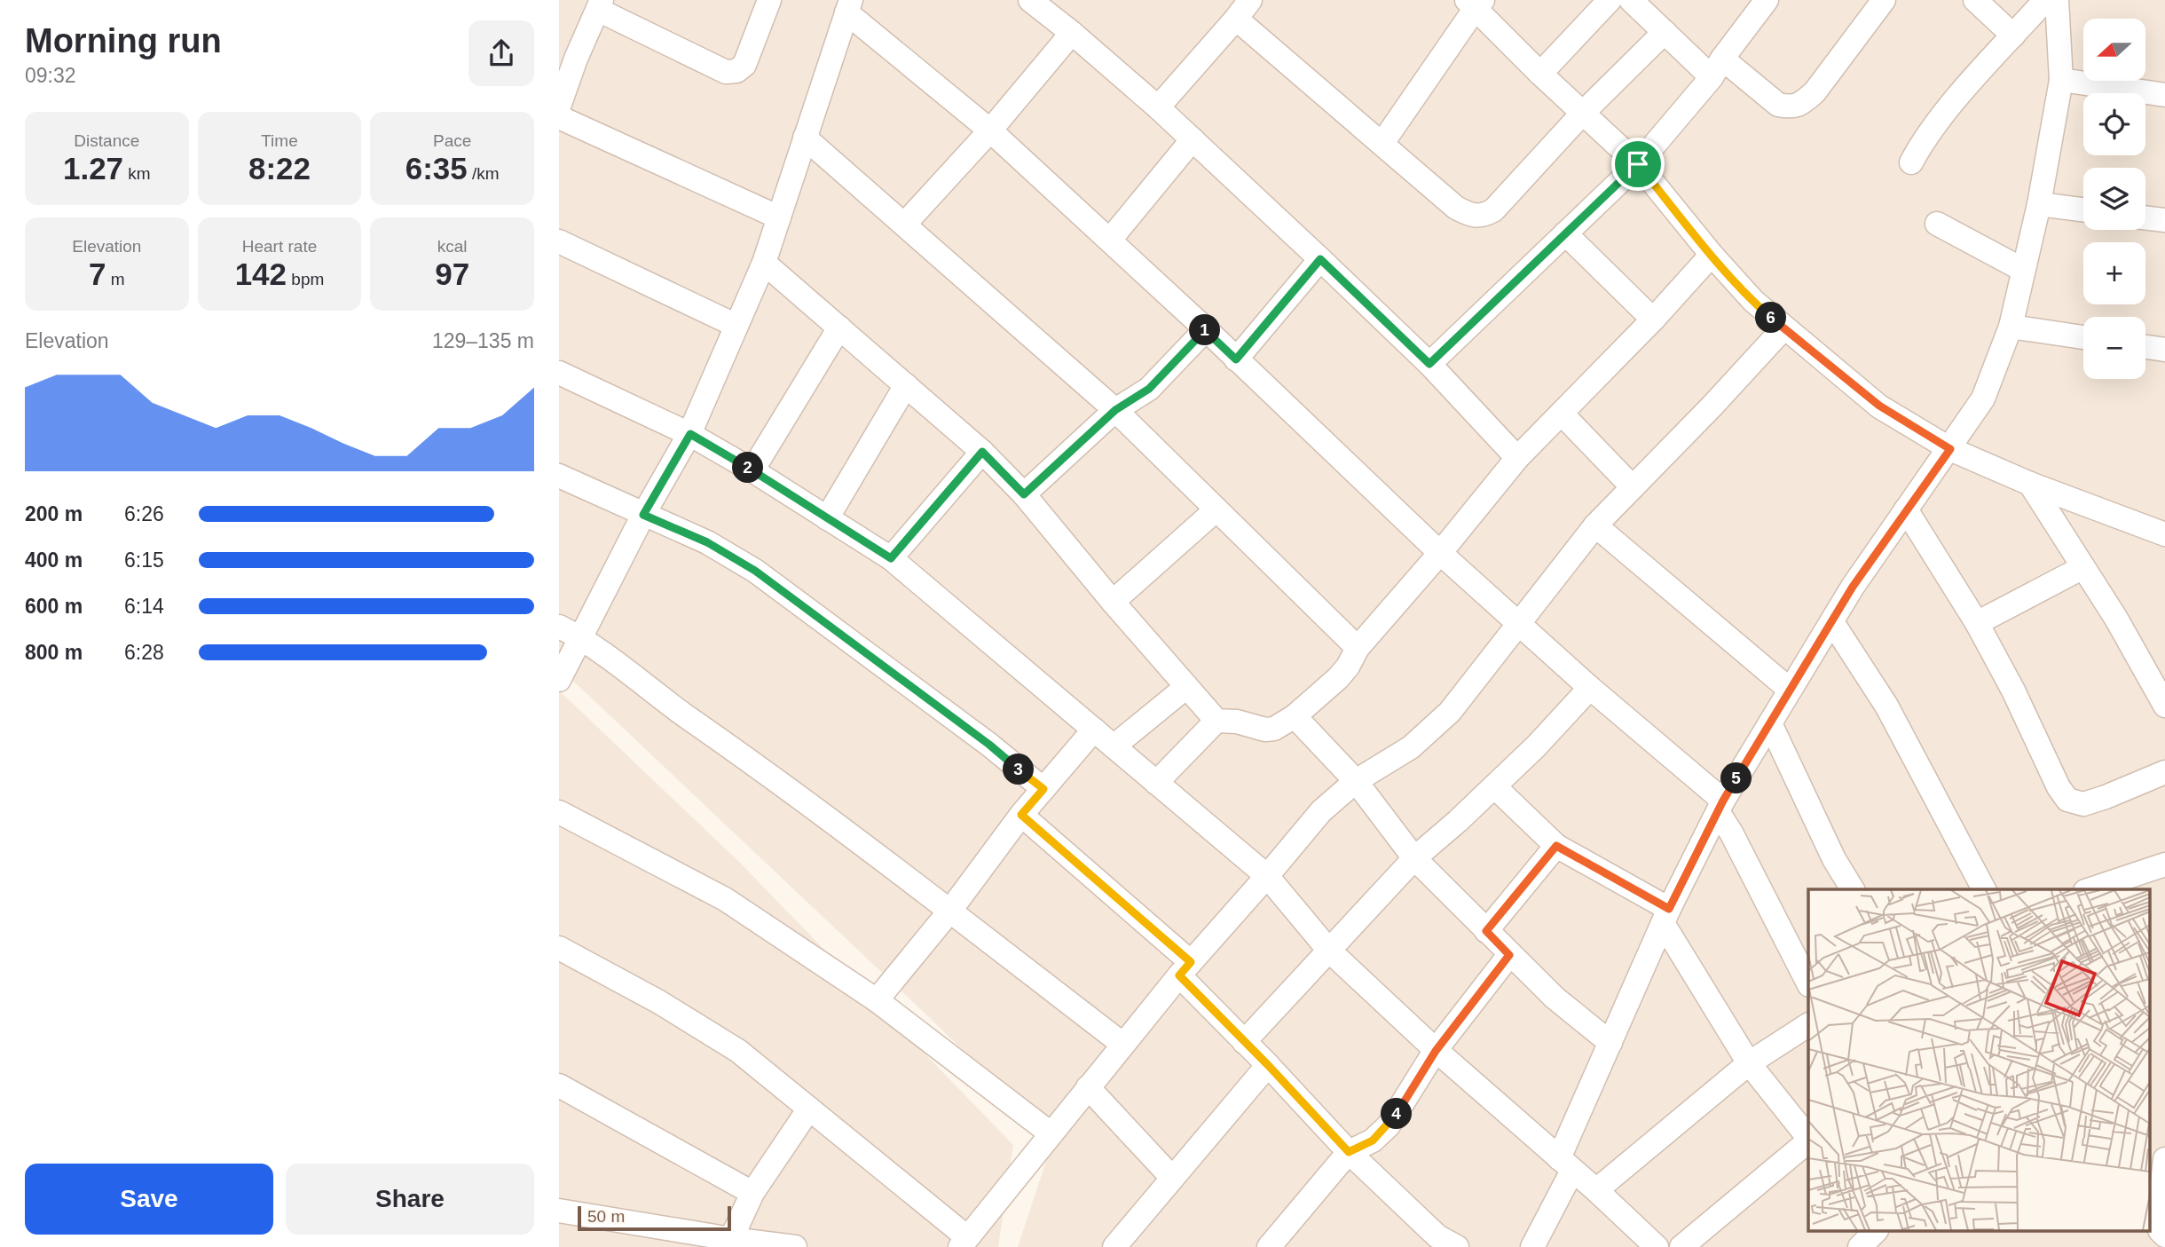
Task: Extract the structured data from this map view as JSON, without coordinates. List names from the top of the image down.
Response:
{
  "scale_bar": "50 m",
  "north": "left",
  "page": {
    "heading": ["Morning run", "09:32"],
    "map_buttons": ["+", "−"],
    "stats": [
      ["Distance", "1.27 km"],
      ["Time", "8:22"],
      ["Pace", "6:35 /km"],
      ["Elevation", "7 m"],
      ["Heart rate", "142 bpm"],
      ["kcal", "97"]
    ],
    "pins": [
      "6",
      "1",
      "2",
      "3",
      "5",
      "4"
    ],
    "chart": ["Elevation", "129–135 m"],
    "list": [
      {
        "name": "200 m",
        "note": "6:26"
      },
      {
        "name": "400 m",
        "note": "6:15"
      },
      {
        "name": "600 m",
        "note": "6:14"
      },
      {
        "name": "800 m",
        "note": "6:28"
      }
    ],
    "buttons": ["Save", "Share"],
    "scale": "50 m"
  }
}
